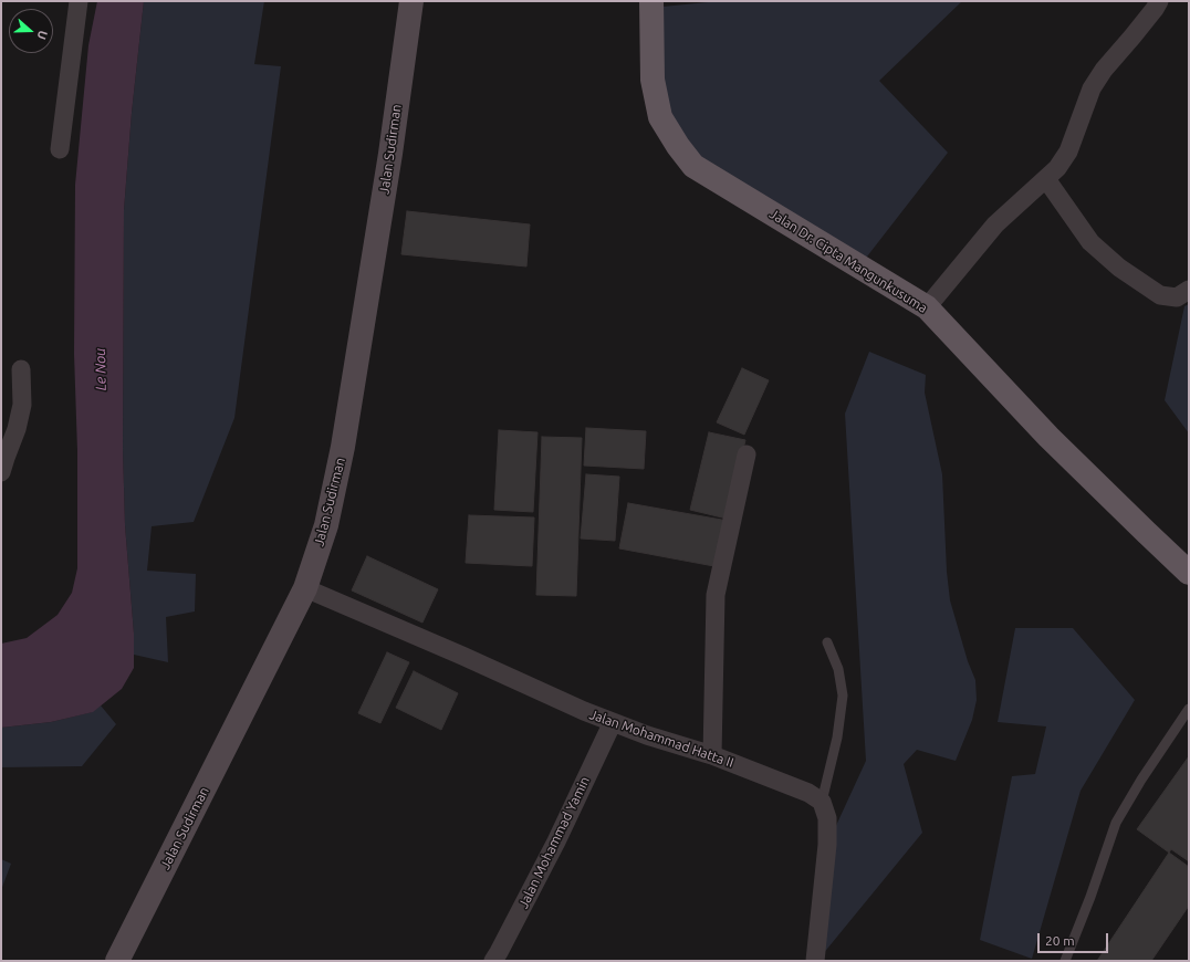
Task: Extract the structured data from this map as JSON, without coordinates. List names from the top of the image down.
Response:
{
  "streets": {
    "main road": ["Jalan Dr. Cipta Mangunkusuma"],
    "street": ["Jalan Sudirman", "Jalan Mohammad Hatta II", "Jalan Mohammad Yamin"]
  },
  "crossings": [
    ["Jalan Sudirman", "Jalan Mohammad Hatta II"],
    ["Jalan Mohammad Hatta II", "Jalan Mohammad Yamin"]
  ],
  "water": ["Le Nou"],
  "scale_bar": "20 m",
  "north": "right"
}
